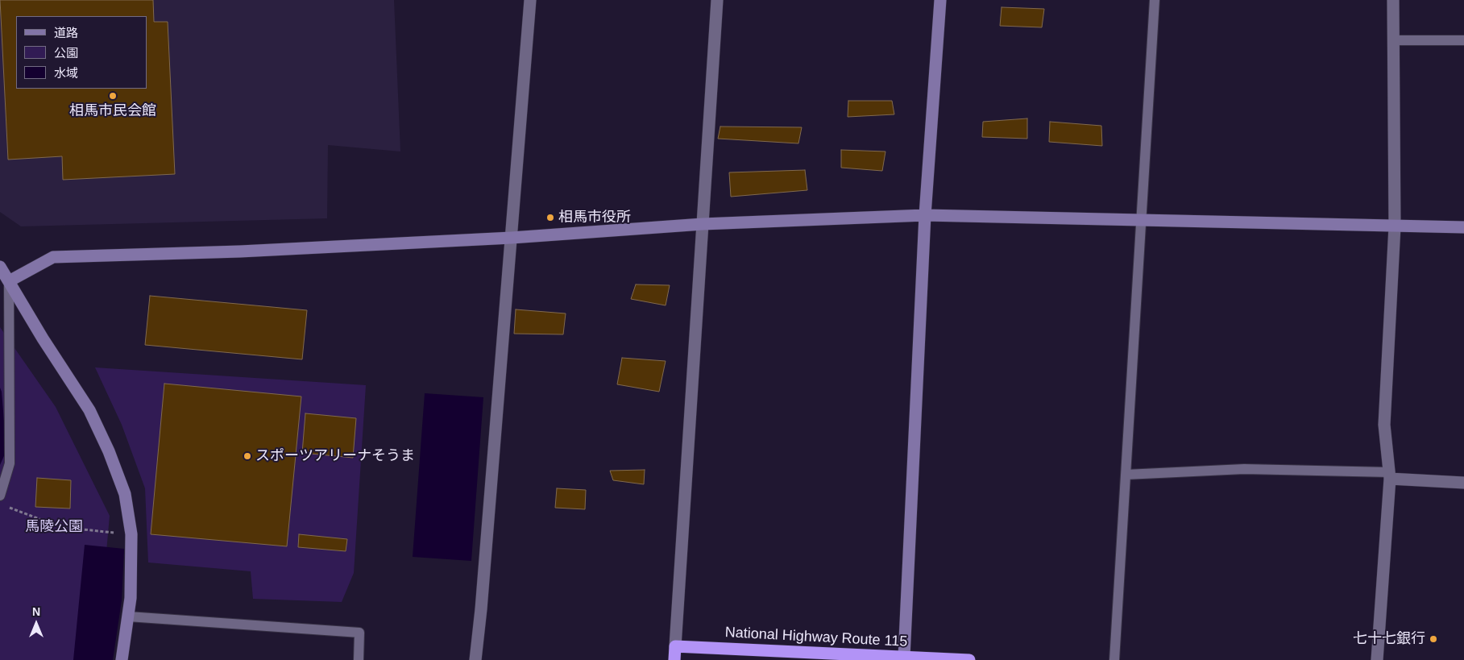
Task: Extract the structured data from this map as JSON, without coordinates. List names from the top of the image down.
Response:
{
  "streets": {
    "highway": ["National Highway Route 115"]
  },
  "parks": ["馬陵公園"],
  "places": [
    "相馬市民会館",
    "相馬市役所",
    "スポーツアリーナそうま",
    "七十七銀行"
  ],
  "legend": ["道路", "公園", "水域"],
  "north": "top"
}
